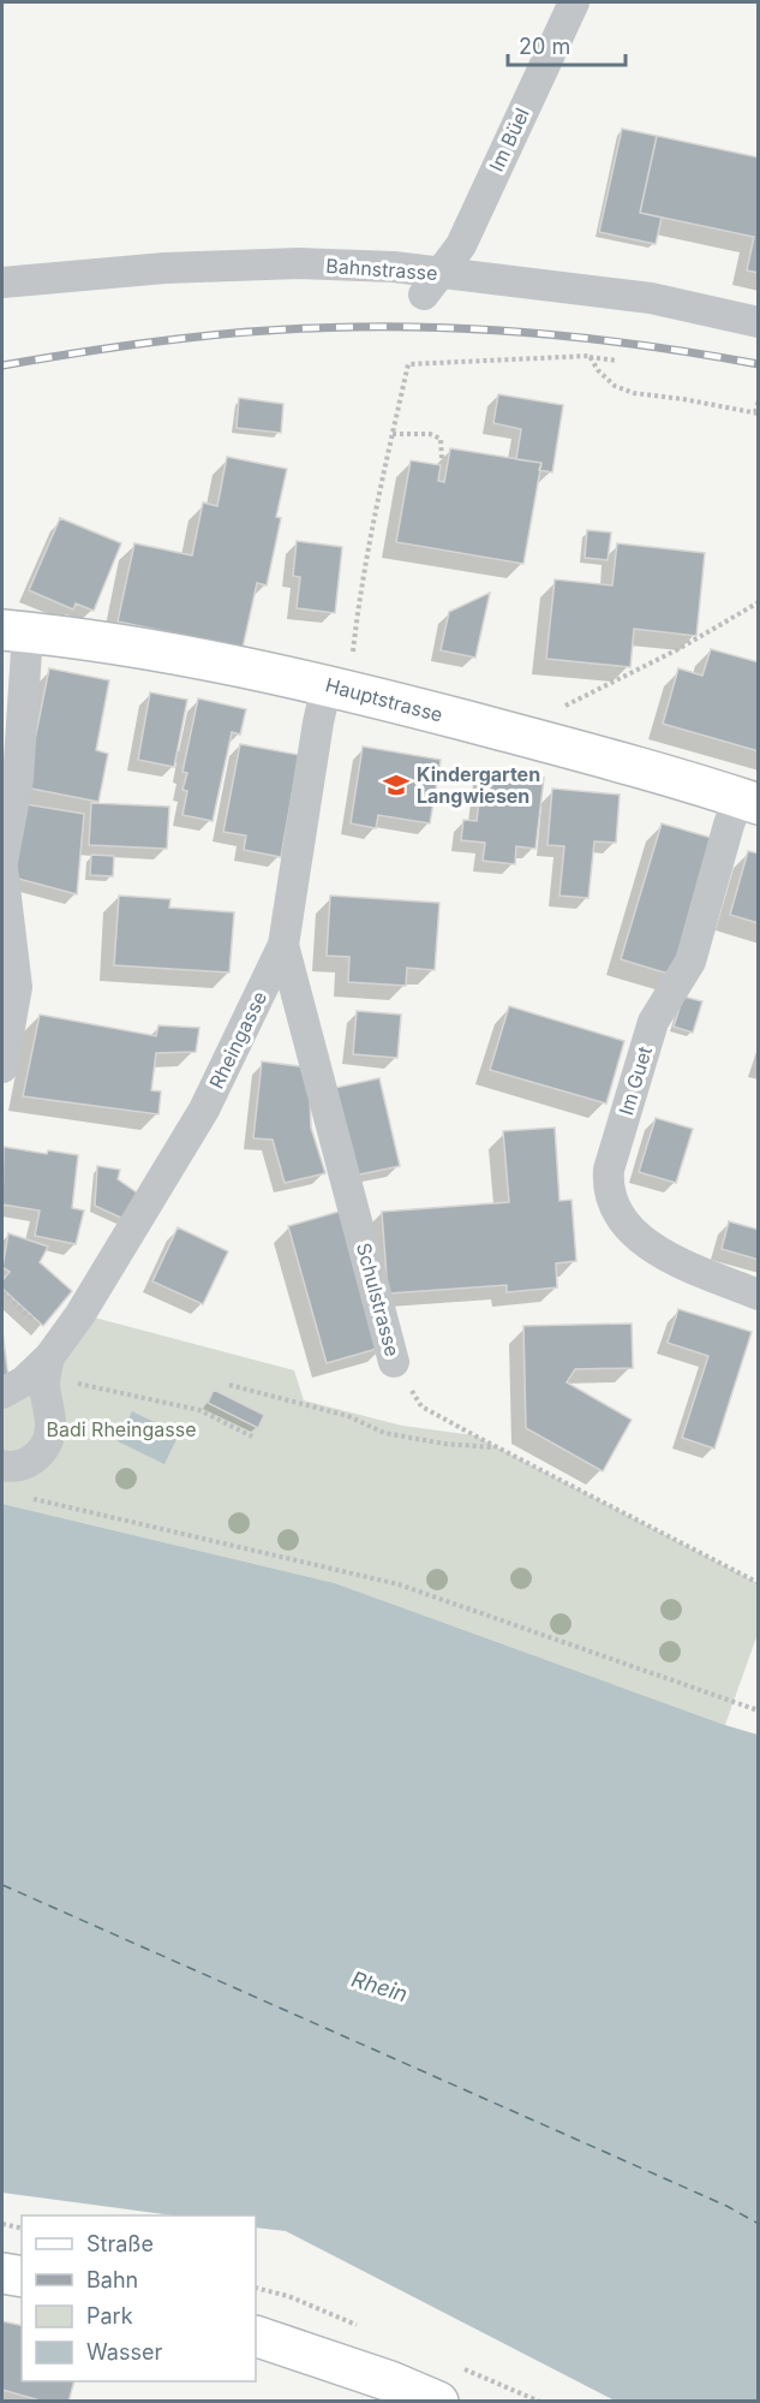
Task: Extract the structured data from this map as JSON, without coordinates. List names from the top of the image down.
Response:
{
  "streets": {
    "main road": ["Hauptstrasse"],
    "street": [
      "Im Büel",
      "Bahnstrasse",
      "Rheingasse",
      "Im Guet",
      "Schulstrasse"
    ]
  },
  "crossings": [
    ["Im Büel", "Bahnstrasse"],
    ["Hauptstrasse", "Rheingasse"],
    ["Hauptstrasse", "Im Guet"],
    ["Rheingasse", "Schulstrasse"]
  ],
  "water": ["Rhein"],
  "parks": ["Badi Rheingasse"],
  "places": {
    "school or university": ["Kindergarten Langwiesen"]
  },
  "legend": [
    "Straße",
    "Bahn",
    "Park",
    "Wasser"
  ],
  "scale_bar": "20 m"
}
